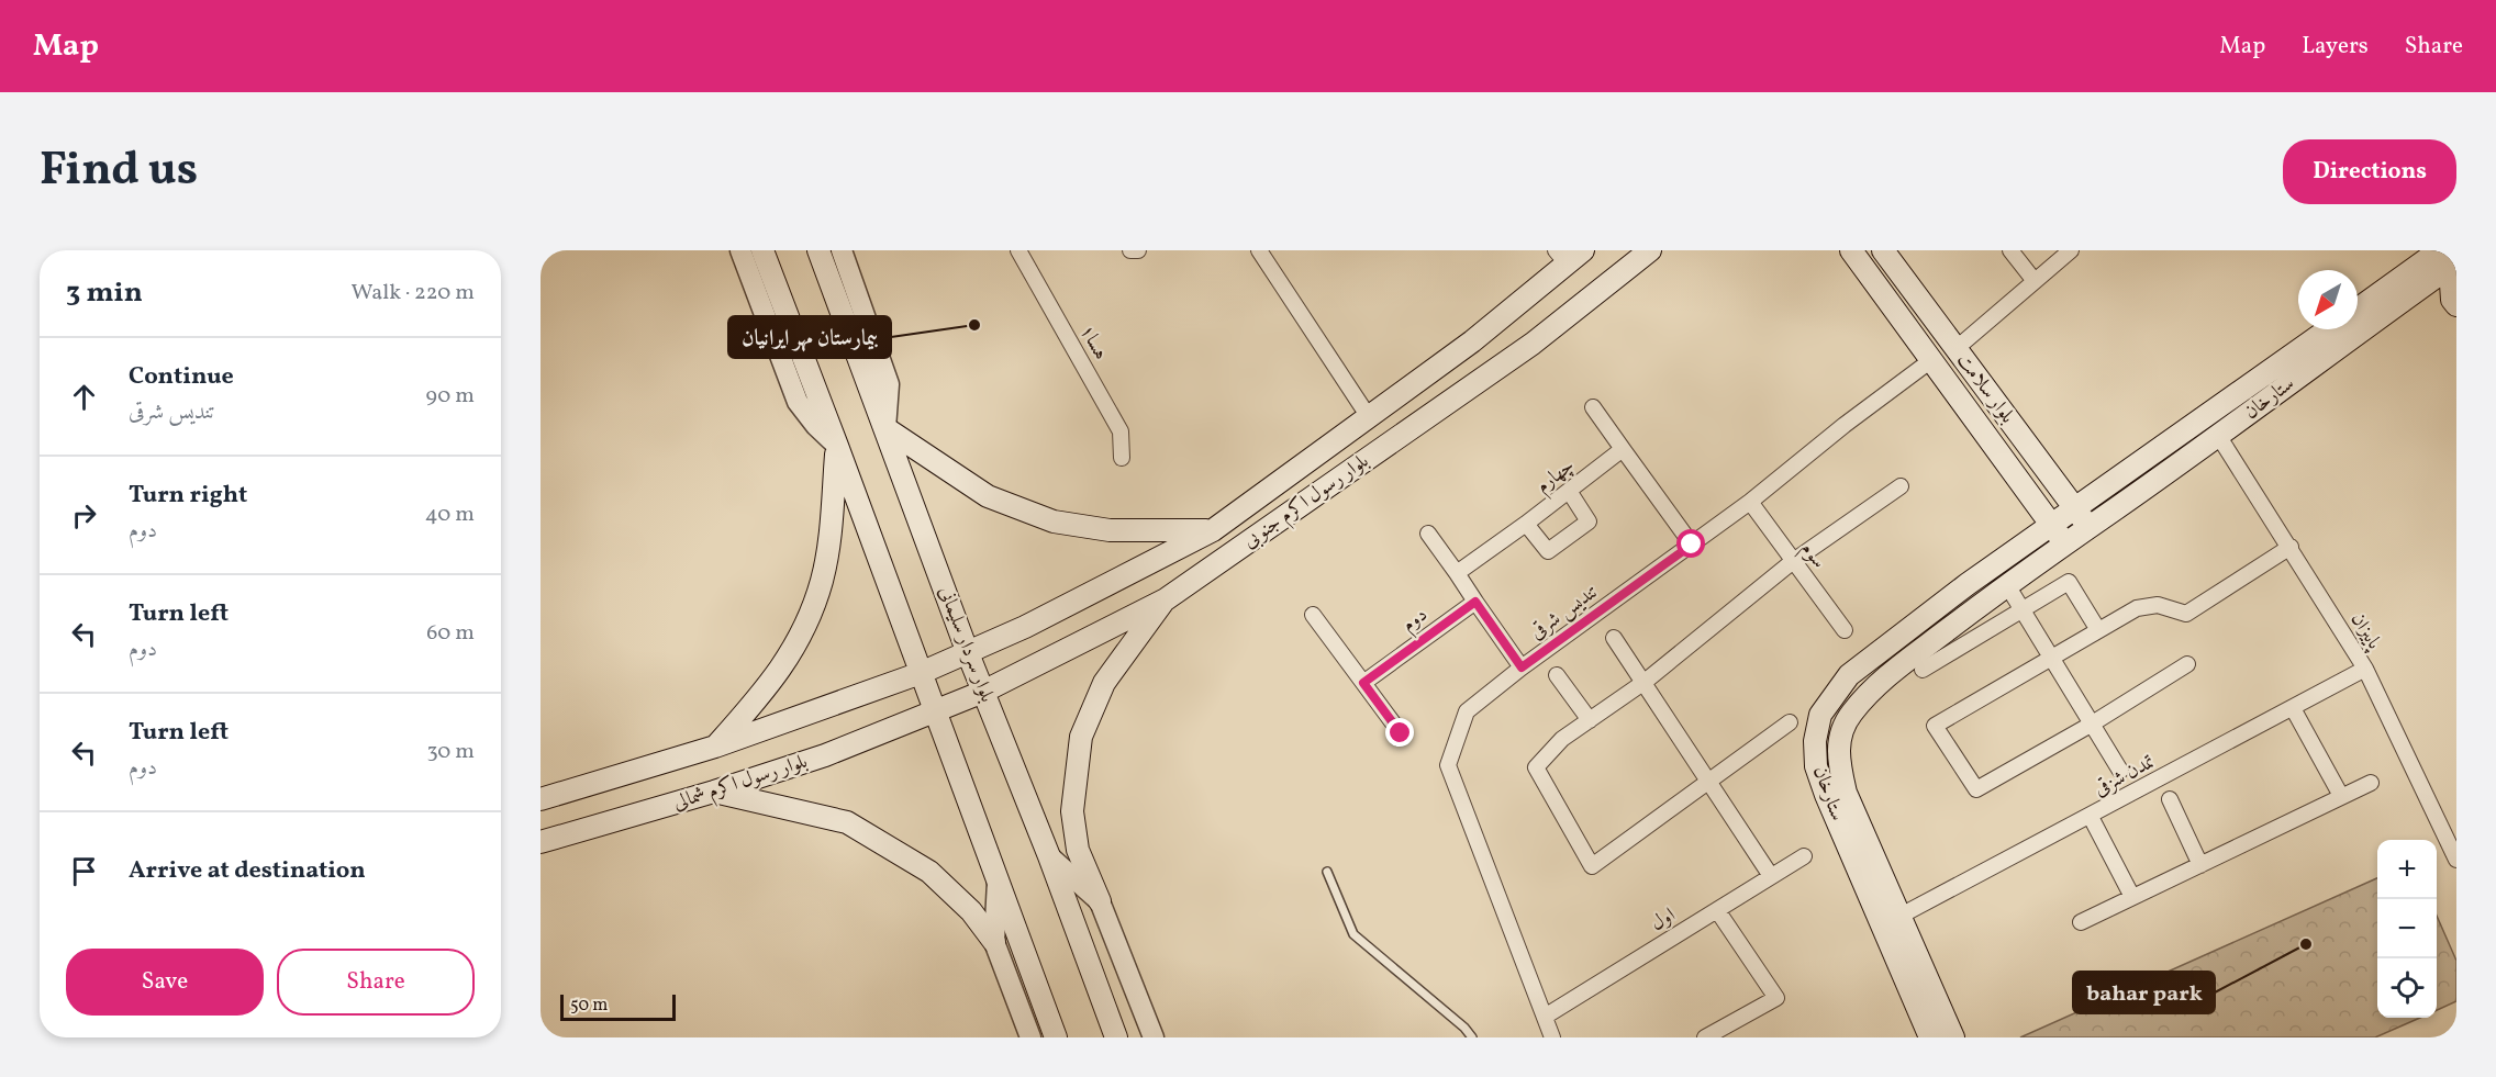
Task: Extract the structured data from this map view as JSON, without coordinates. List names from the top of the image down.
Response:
{
  "streets": {
    "main road": [
      "بلوار سلامت",
      "ستارخان",
      "بلوار رسول اکرم جنوبی",
      "بلوار سردار سلیمانی",
      "بلوار رسول اکرم شمالی"
    ],
    "street": [
      "هسا۱",
      "چهارم",
      "سوم",
      "تندیس شرقی",
      "دوم",
      "پاییزان",
      "تمدن شزقی",
      "اول"
    ]
  },
  "crossings": [
    ["بلوار سلامت", "ستارخان"],
    ["بلوار سلامت", "تندیس شرقی"],
    ["ستارخان", "پاییزان"],
    ["ستارخان", "تمدن شزقی"],
    ["بلوار رسول اکرم جنوبی", "بلوار سردار سلیمانی"],
    ["بلوار رسول اکرم جنوبی", "بلوار رسول اکرم شمالی"],
    ["سوم", "تندیس شرقی"],
    ["تندیس شرقی", "اول"],
    ["پاییزان", "تمدن شزقی"]
  ],
  "places": ["بیمارستان مهر ایرانیان", "bahar park"],
  "scale_bar": "50 m",
  "north": "bottom left",
  "page": {
    "header": "Map",
    "nav": ["Map", "Layers", "Share"],
    "title": "Find us",
    "buttons": [
      "Directions",
      ["Save", "Share"]
    ],
    "heading": ["3 min", "Walk · 220 m"],
    "list": [
      ["Continue", "تندیس شرقی", "90 m"],
      ["Turn right", "دوم", "40 m"],
      ["Turn left", "دوم", "60 m"],
      ["Turn left", "دوم", "30 m"],
      "Arrive at destination"
    ],
    "map_buttons": ["+", "−"],
    "scale": "50 m"
  }
}
